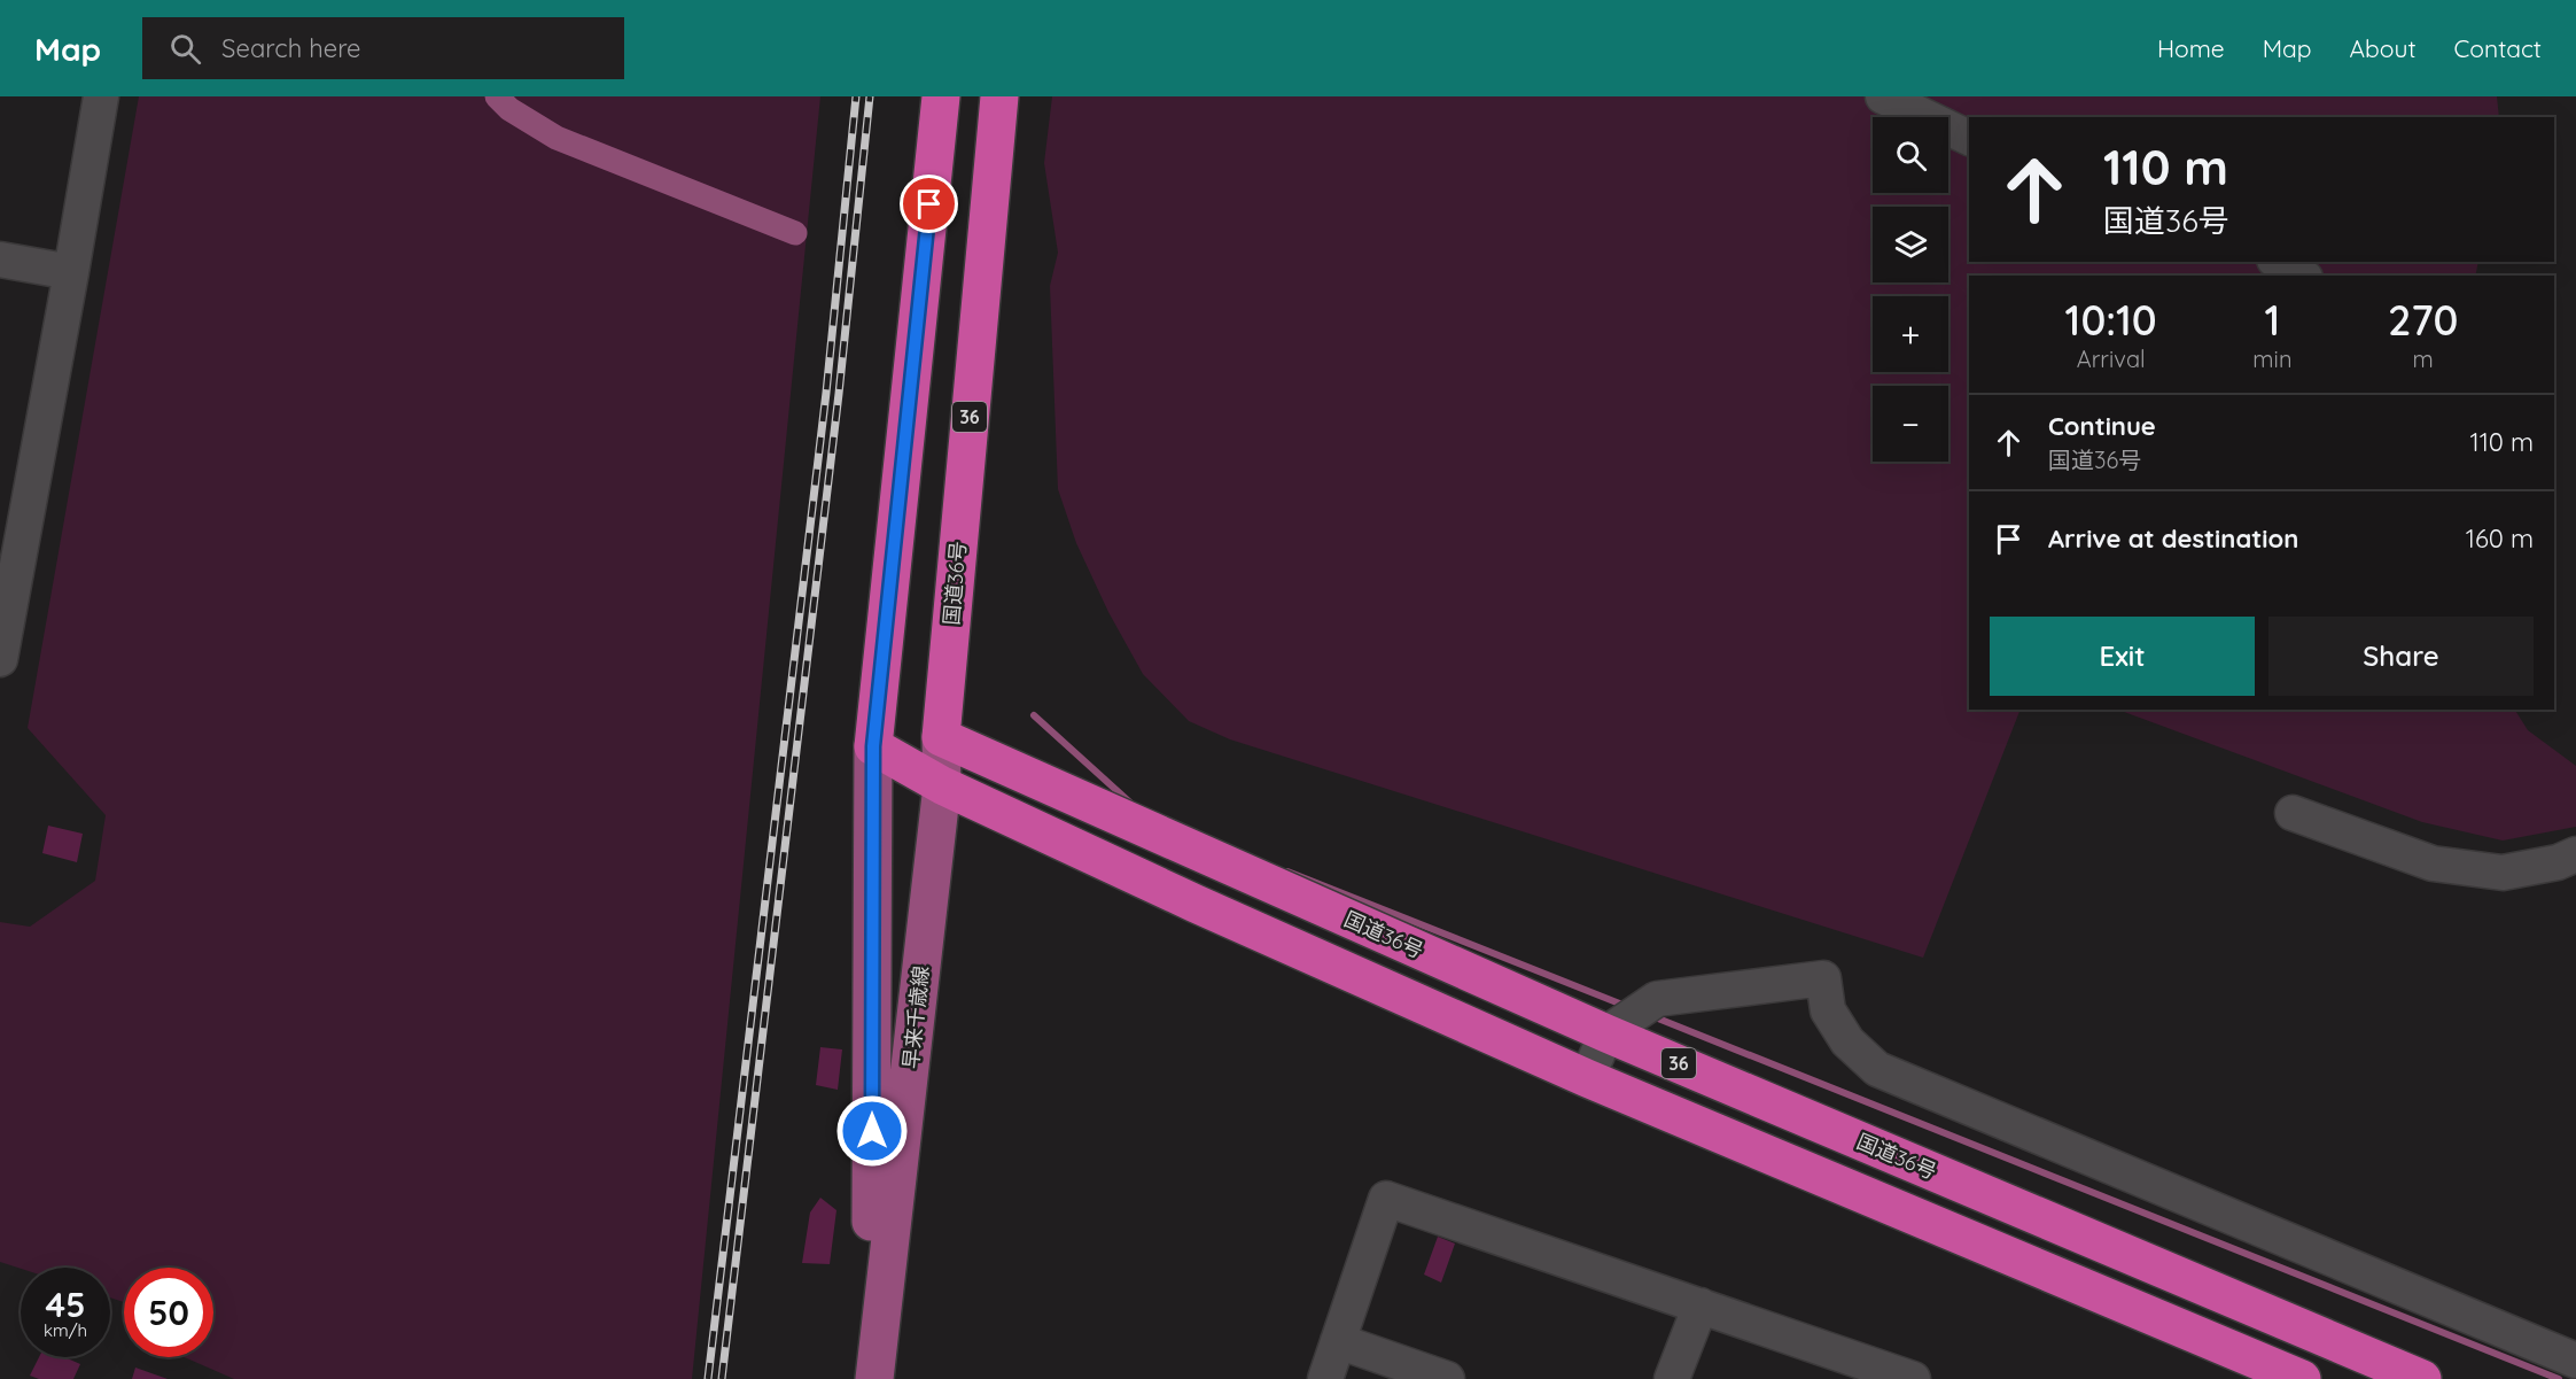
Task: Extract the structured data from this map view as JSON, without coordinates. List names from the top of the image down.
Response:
{
  "streets": {
    "highway": ["36", "国道36号"],
    "main road": ["早来千歳線"]
  },
  "crossings": [
    ["36", "早来千歳線"],
    ["国道36号", "早来千歳線"]
  ],
  "page": {
    "header": "Map",
    "search": "Search here",
    "nav": [
      "Home",
      "Map",
      "About",
      "Contact"
    ],
    "map_buttons": ["+", "−"],
    "turn": ["110 m", "国道36号"],
    "eta": [
      "10:10",
      "Arrival",
      "1",
      "min",
      "270",
      "m"
    ],
    "list": [
      {
        "name": "Continue",
        "note": "国道36号",
        "value": "110 m"
      },
      {
        "name": "Arrive at destination",
        "value": "160 m"
      }
    ],
    "buttons": ["Exit", "Share"],
    "speed": "45 km/h",
    "limit": "50"
  }
}
